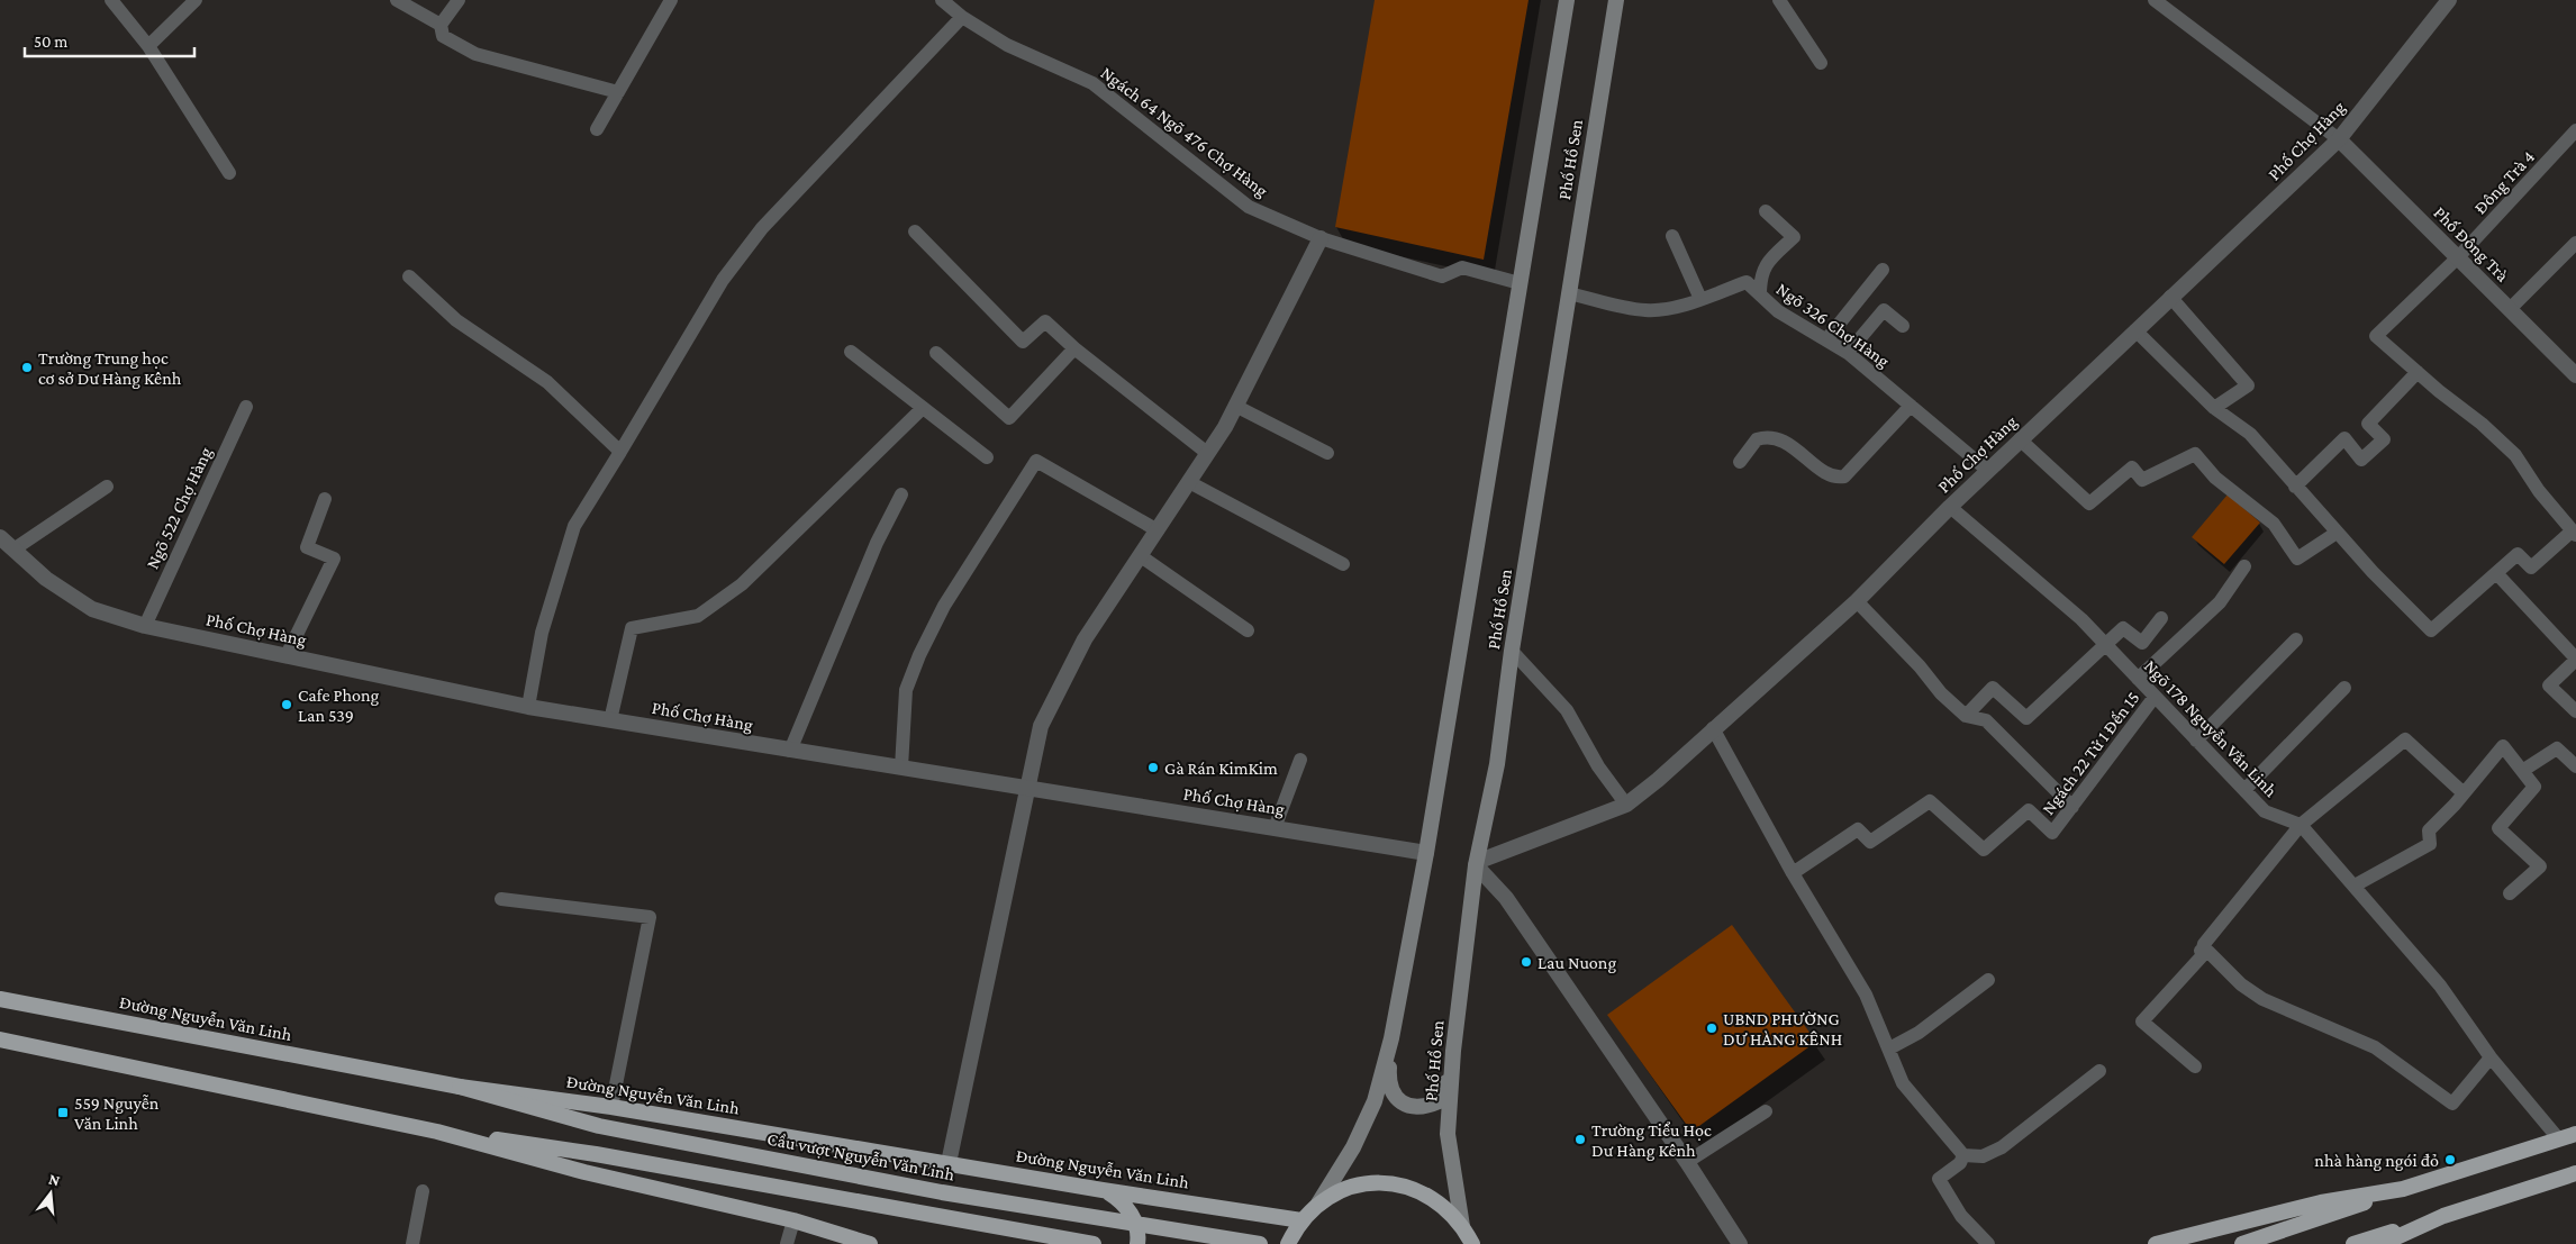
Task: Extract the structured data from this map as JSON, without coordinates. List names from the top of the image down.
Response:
{
  "streets": {
    "highway": ["Đường Nguyễn Văn Linh", "Cầu vượt Nguyễn Văn Linh"],
    "main road": ["Phố Hồ Sen"],
    "street": ["Phố Chợ Hàng", "Phố Đông Trà"],
    "lane": [
      "Ngách 64 Ngõ 476 Chợ Hàng",
      "Đông Trà 4",
      "Ngõ 326 Chợ Hàng",
      "Ngõ 522 Chợ Hàng",
      "Ngõ 178 Nguyễn Văn Linh",
      "Ngách 22 Tử 1 Đến 15"
    ]
  },
  "crossings": [
    ["Ngách 64 Ngõ 476 Chợ Hàng", "Phố Hồ Sen"],
    ["Phố Chợ Hàng", "Phố Hồ Sen"],
    ["Phố Chợ Hàng", "Phố Đông Trà"],
    ["Phố Chợ Hàng", "Ngõ 326 Chợ Hàng"],
    ["Phố Chợ Hàng", "Ngõ 522 Chợ Hàng"],
    ["Phố Chợ Hàng", "Ngõ 178 Nguyễn Văn Linh"],
    ["Phố Hồ Sen", "Ngõ 326 Chợ Hàng"],
    ["Đông Trà 4", "Phố Đông Trà"],
    ["Ngõ 178 Nguyễn Văn Linh", "Ngách 22 Tử 1 Đến 15"],
    ["Đường Nguyễn Văn Linh", "Cầu vượt Nguyễn Văn Linh"]
  ],
  "places": {
    "other": [
      "Trường Trung học cơ sở Dư Hàng Kênh",
      "Cafe Phong Lan 539",
      "Gà Rán KimKim",
      "Lau Nuong",
      "UBND PHƯỜNG DƯ HÀNG KÊNH",
      "Trường Tiểu Học Dư Hàng Kênh",
      "nhà hàng ngói đỏ"
    ],
    "transit": ["559 Nguyễn Văn Linh"]
  },
  "scale_bar": "50 m",
  "north": "top"
}
